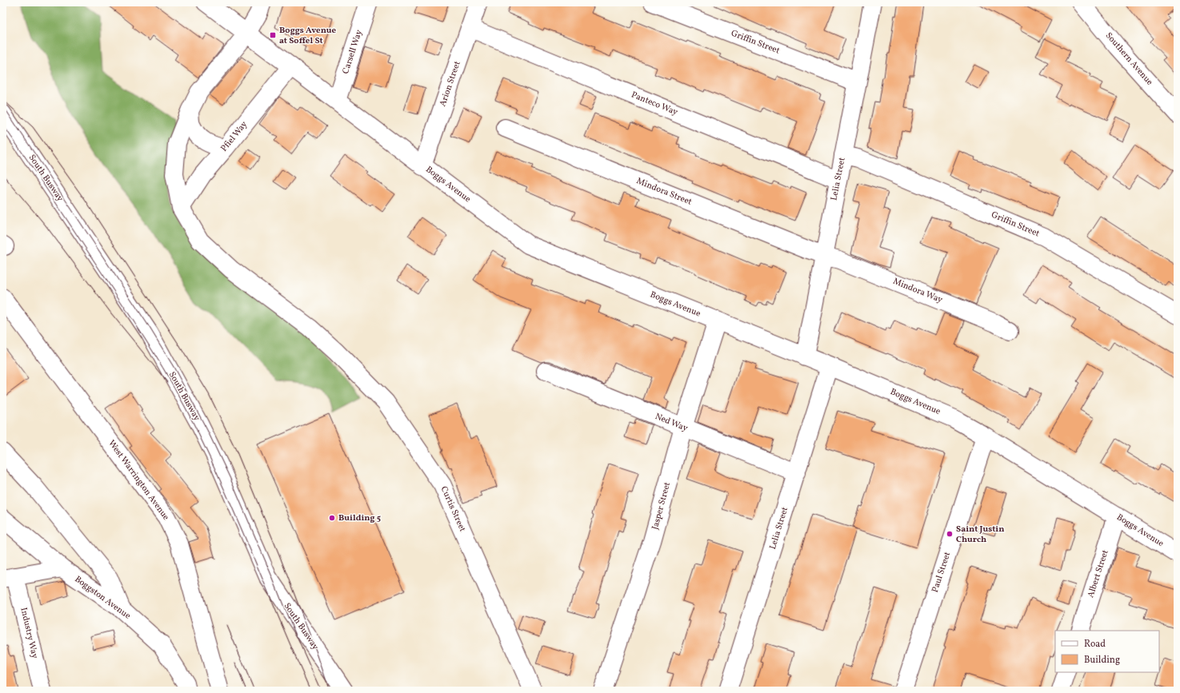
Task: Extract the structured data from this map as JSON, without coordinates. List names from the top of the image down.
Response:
{
  "streets": {
    "street": [
      "Griffin Street",
      "Carsell Way",
      "Southern Avenue",
      "Arion Street",
      "Panteco Way",
      "Pfiel Way",
      "South Busway",
      "Lelia Street",
      "Boggs Avenue",
      "Mindora Street",
      "Mindora Way",
      "Ned Way",
      "West Warrington Avenue",
      "Jasper Street",
      "Curtis Street",
      "Paul Street",
      "Albert Street",
      "Boggston Avenue",
      "Industry Way"
    ]
  },
  "crossings": [
    ["Griffin Street", "Lelia Street"],
    ["Carsell Way", "Boggs Avenue"],
    ["Arion Street", "Panteco Way"],
    ["Arion Street", "Boggs Avenue"],
    ["Panteco Way", "Lelia Street"],
    ["Pfiel Way", "Boggs Avenue"],
    ["Pfiel Way", "Curtis Street"],
    ["Lelia Street", "Boggs Avenue"],
    ["Lelia Street", "Mindora Street"],
    ["Lelia Street", "Mindora Way"],
    ["Lelia Street", "Ned Way"],
    ["Boggs Avenue", "Jasper Street"],
    ["Boggs Avenue", "Curtis Street"],
    ["Boggs Avenue", "Paul Street"],
    ["Boggs Avenue", "Albert Street"],
    ["Mindora Street", "Mindora Way"],
    ["Ned Way", "Jasper Street"]
  ],
  "places": {
    "transit": ["Boggs Avenue at Soffel St"],
    "other": ["Building 5", "Saint Justin Church"]
  },
  "legend": ["Road", "Building"]
}
